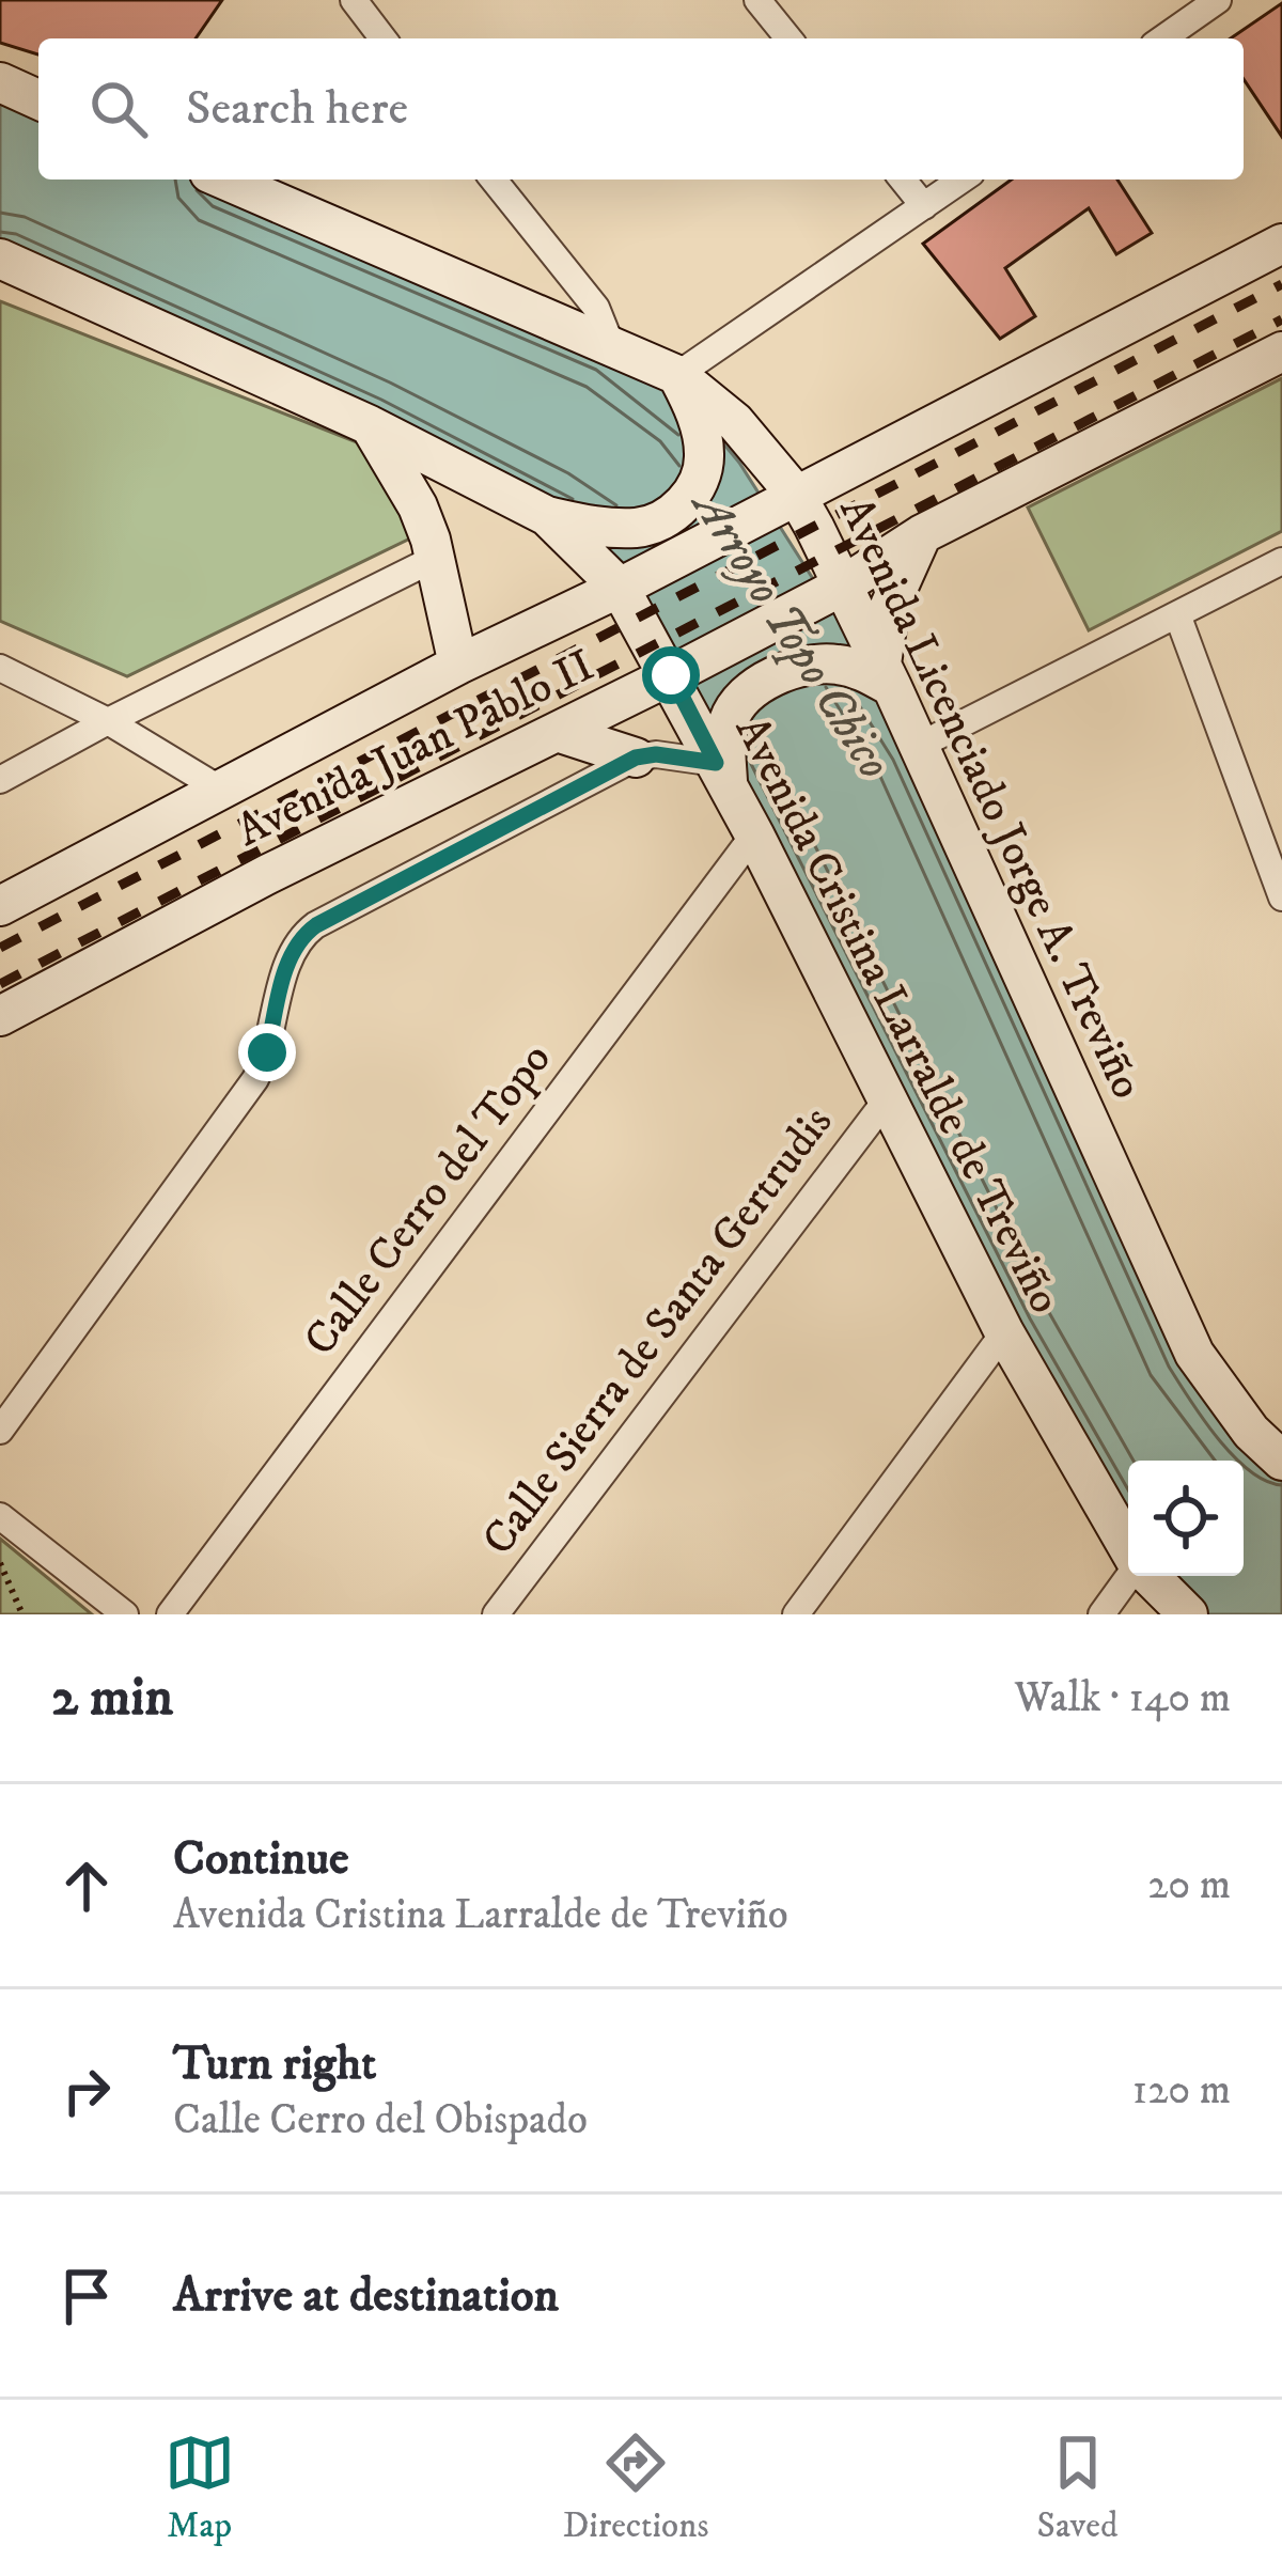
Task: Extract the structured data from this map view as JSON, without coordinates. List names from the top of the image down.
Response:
{
  "streets": {
    "main road": ["Avenida Juan Pablo II", "Avenida Licenciado Jorge A. Treviño", "Avenida Cristina Larralde de Treviño"],
    "street": ["Calle Cerro del Topo", "Calle Sierra de Santa Gertrudis"]
  },
  "crossings": [
    ["Avenida Juan Pablo II", "Avenida Licenciado Jorge A. Treviño"],
    ["Avenida Juan Pablo II", "Avenida Cristina Larralde de Treviño"],
    ["Avenida Cristina Larralde de Treviño", "Calle Cerro del Topo"],
    ["Avenida Cristina Larralde de Treviño", "Calle Sierra de Santa Gertrudis"]
  ],
  "water": ["Arroyo Topo Chico"],
  "page": {
    "search": "Search here",
    "heading": ["2 min", "Walk · 140 m"],
    "list": [
      ["Continue", "Avenida Cristina Larralde de Treviño", "20 m"],
      ["Turn right", "Calle Cerro del Obispado", "120 m"],
      "Arrive at destination"
    ],
    "nav": ["Map", "Directions", "Saved"]
  }
}
